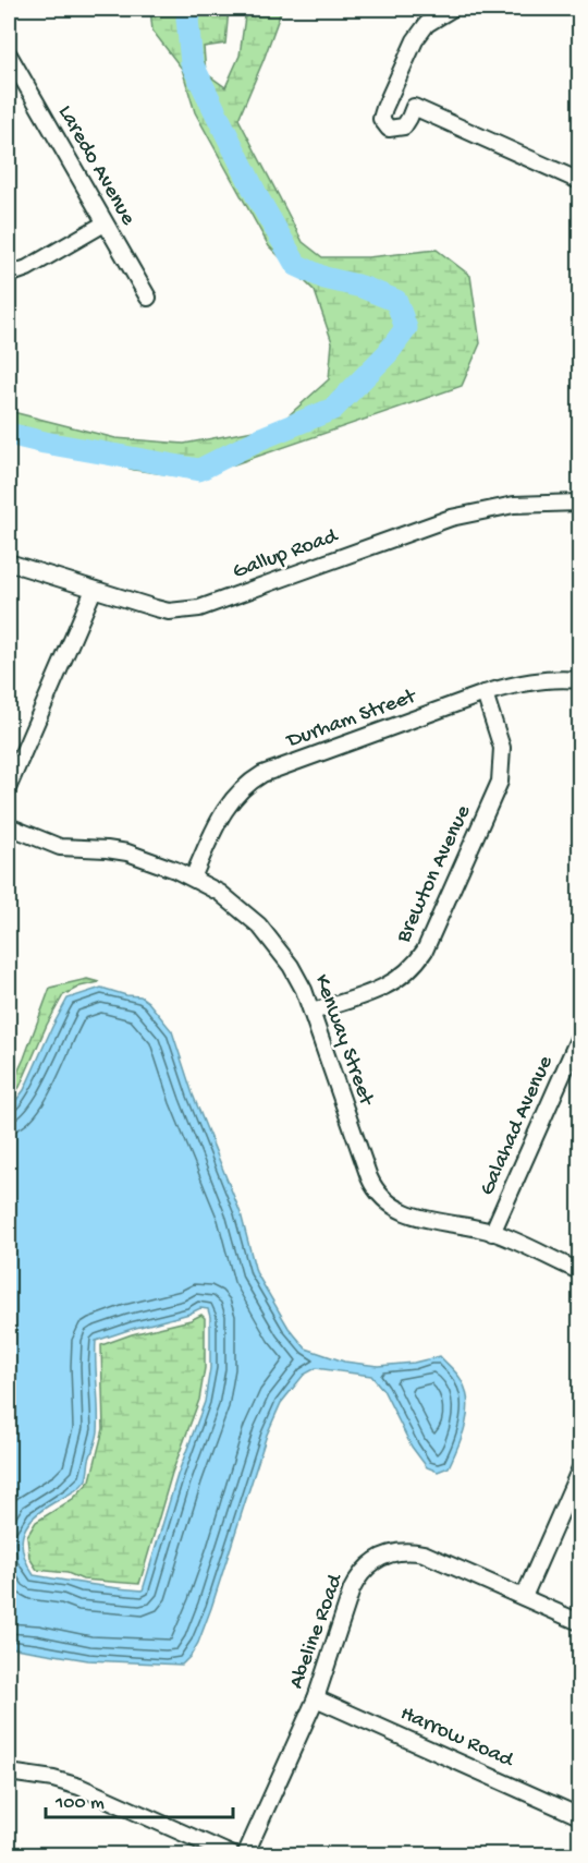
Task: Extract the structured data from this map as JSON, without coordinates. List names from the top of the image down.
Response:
{
  "streets": {
    "street": [
      "Laredo Avenue",
      "Gallup Road",
      "Durham Street",
      "Brewton Avenue",
      "Kenway Street",
      "Galahad Avenue",
      "Abeline Road",
      "Harrow Road"
    ]
  },
  "crossings": [
    ["Durham Street", "Brewton Avenue"],
    ["Durham Street", "Kenway Street"],
    ["Brewton Avenue", "Kenway Street"],
    ["Kenway Street", "Galahad Avenue"],
    ["Abeline Road", "Harrow Road"]
  ],
  "scale_bar": "100 m"
}
